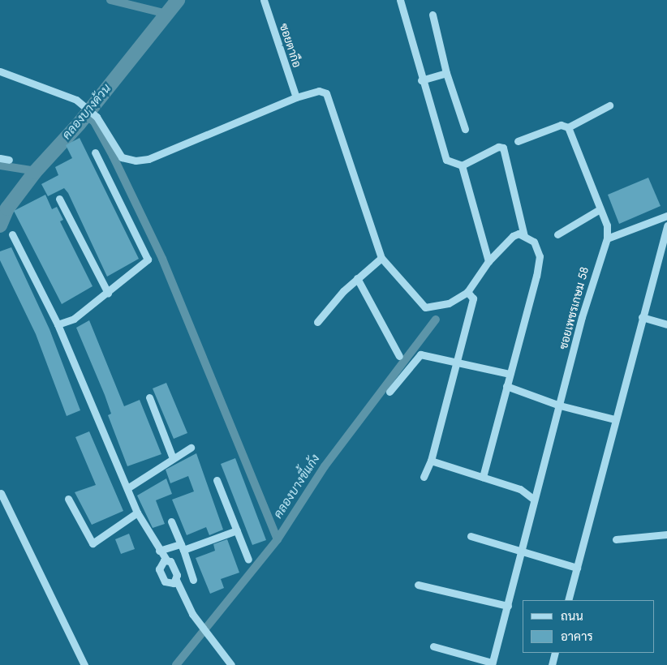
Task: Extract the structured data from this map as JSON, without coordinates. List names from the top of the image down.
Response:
{
  "streets": {
    "street": ["ซอยตากือ", "ซอยเพชรเกษม 58"]
  },
  "water": ["คลองบางด้วน", "คลองบางขี้แก้ง"],
  "legend": ["ถนน", "อาคาร"]
}
